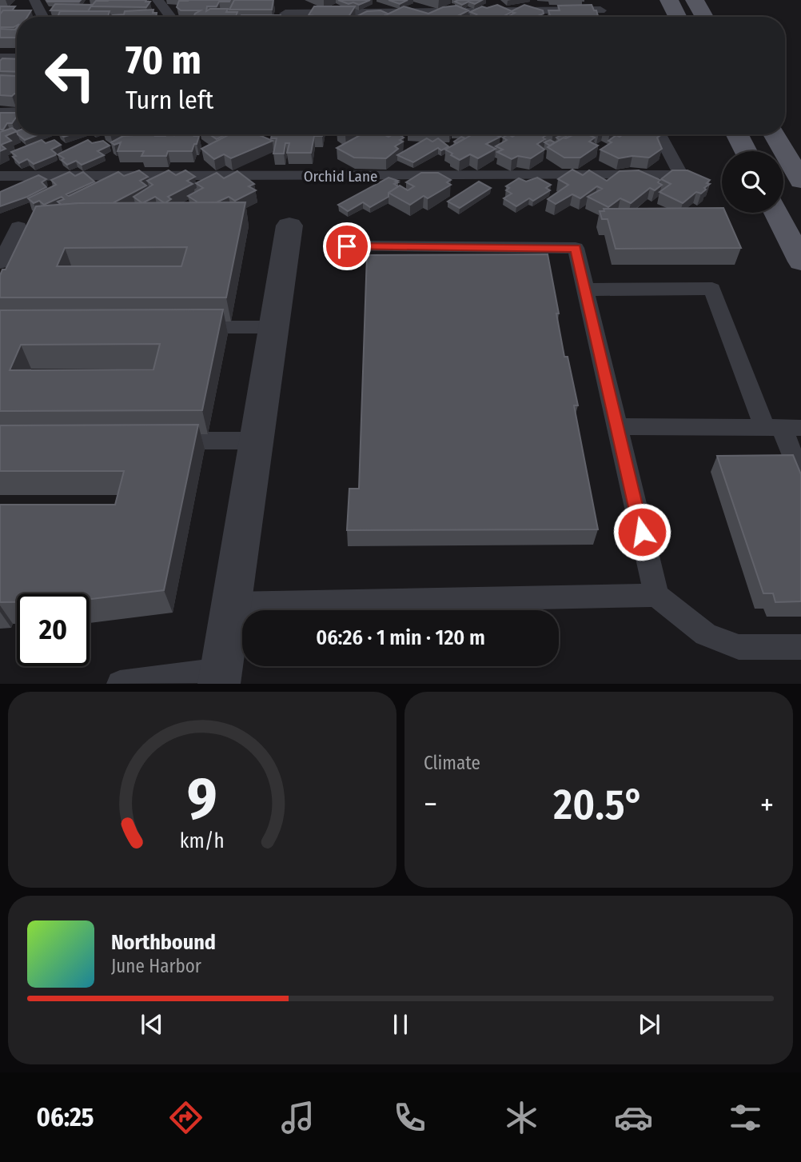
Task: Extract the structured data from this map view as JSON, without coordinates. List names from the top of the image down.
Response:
{
  "streets": {
    "lane": ["Orchid Lane"]
  },
  "page": {
    "turn": ["70 m", "Turn left"],
    "limit": "20",
    "trip": "06:26 · 1 min · 120 m",
    "tile": "Climate",
    "heat": ["−", "20.5°", "+"],
    "song": ["Northbound", "June Harbor"],
    "tabs": "06:25",
    "gauge": ["9", "km/h"]
  }
}
